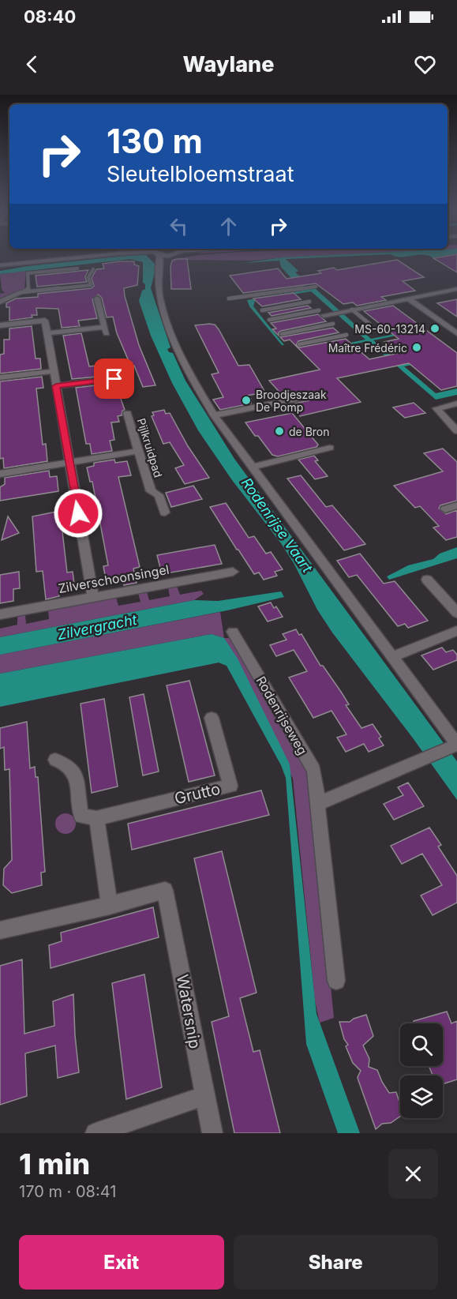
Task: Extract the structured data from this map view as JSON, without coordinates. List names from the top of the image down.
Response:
{
  "streets": {
    "street": [
      "Pijlkruidpad",
      "Zilverschoonsingel",
      "Rodenrijseweg",
      "Grutto",
      "Watersnip"
    ]
  },
  "water": ["Rodenrijse Vaart", "Zilvergracht"],
  "places": [
    "MS-60-13214",
    "Maître Frédéric",
    "Broodjeszaak De Pomp",
    "de Bron"
  ],
  "page": {
    "status": "08:40",
    "header": "Waylane",
    "turn": ["130 m", "Sleutelbloemstraat"],
    "heading": ["1 min", "170 m · 08:41"],
    "buttons": ["Exit", "Share"]
  }
}
